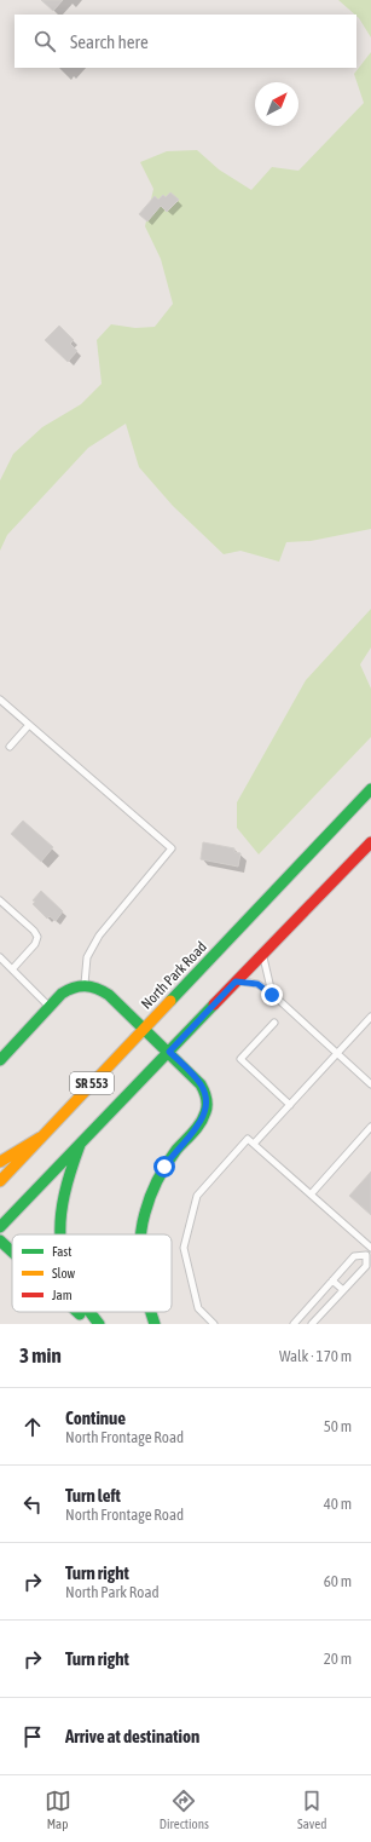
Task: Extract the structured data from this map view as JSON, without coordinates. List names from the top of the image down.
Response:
{
  "streets": {
    "main road": ["North Park Road", "SR 553"]
  },
  "legend": ["Fast", "Slow", "Jam"],
  "north": "top right",
  "page": {
    "search": "Search here",
    "heading": ["3 min", "Walk · 170 m"],
    "list": [
      ["Continue", "North Frontage Road", "50 m"],
      ["Turn left", "North Frontage Road", "40 m"],
      ["Turn right", "North Park Road", "60 m"],
      ["Turn right", "20 m"],
      "Arrive at destination"
    ],
    "nav": ["Map", "Directions", "Saved"]
  }
}
